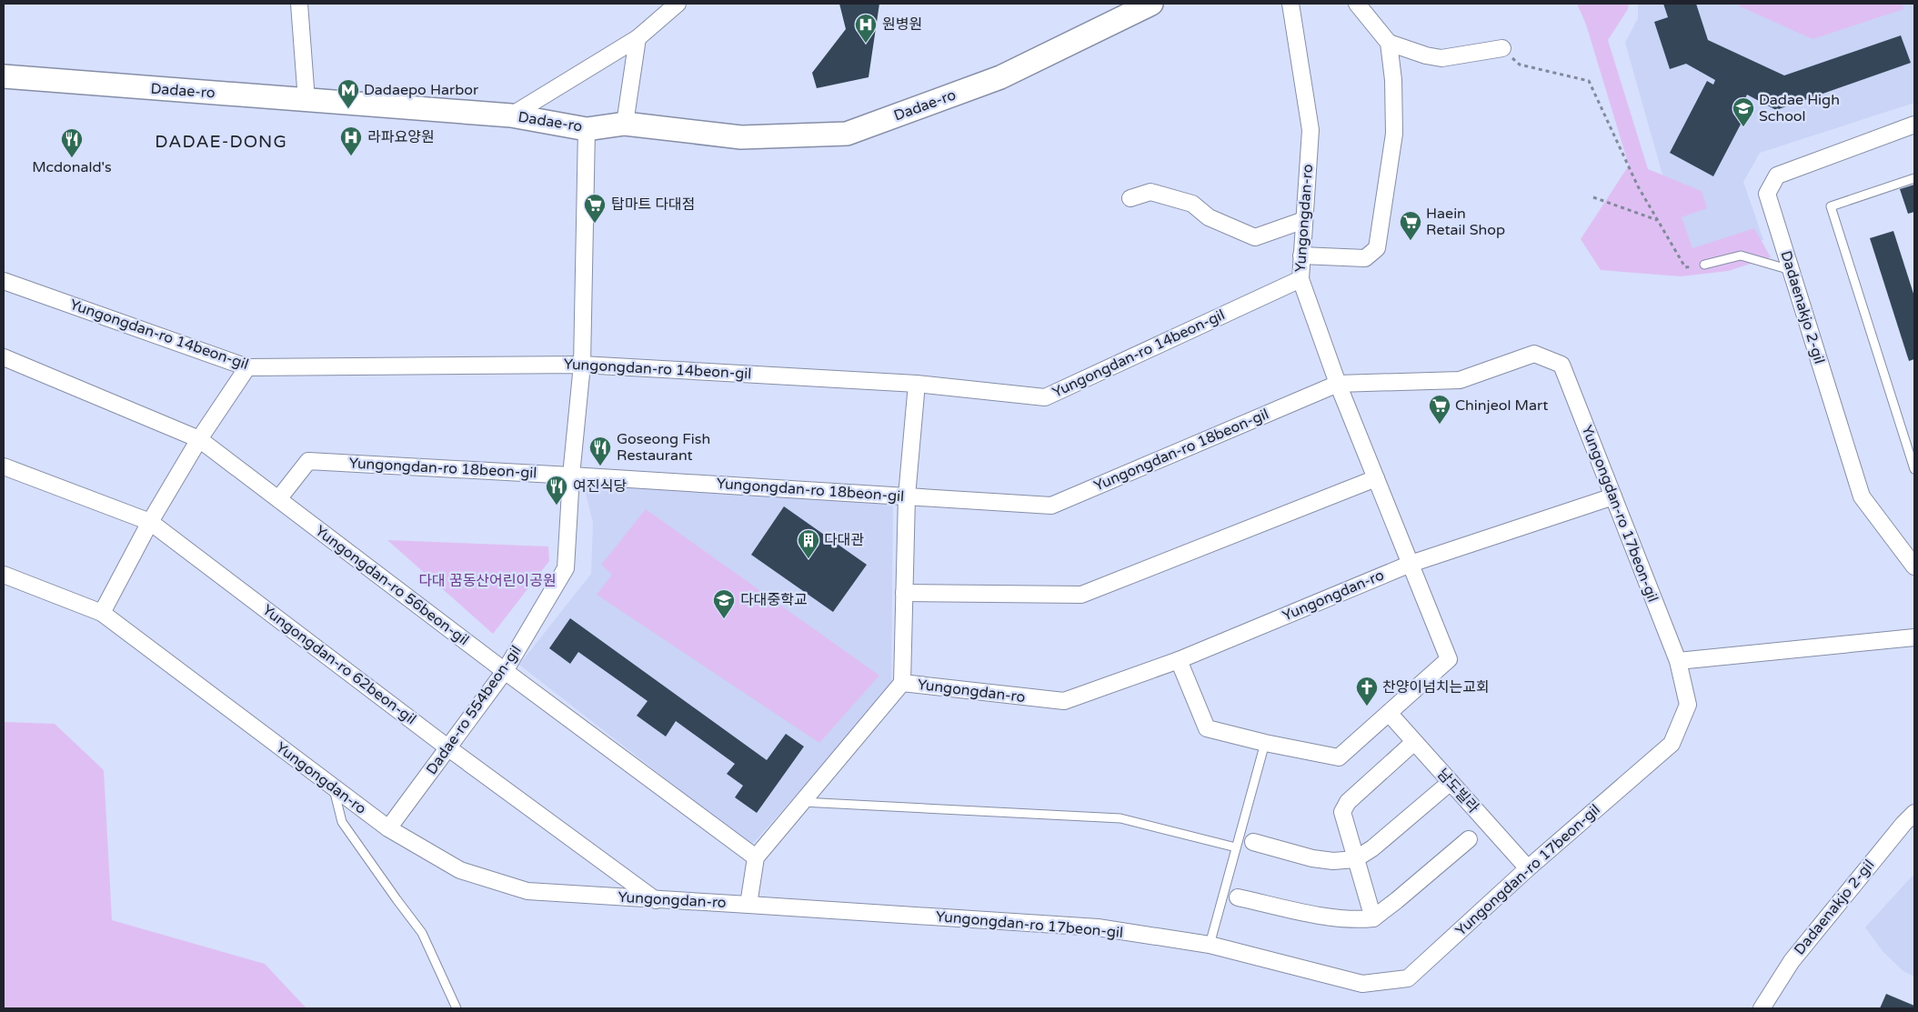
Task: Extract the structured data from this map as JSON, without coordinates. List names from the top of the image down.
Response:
{
  "streets": {
    "main road": ["Dadae-ro"],
    "street": [
      "Yungongdan-ro",
      "Dadaenakjo 2-gil",
      "Yungongdan-ro 14beon-gil",
      "Yungongdan-ro 18beon-gil",
      "Yungongdan-ro 17beon-gil",
      "Yungongdan-ro 56beon-gil",
      "Yungongdan-ro 62beon-gil",
      "Dadae-ro 554beon-gil",
      "남도빌라"
    ]
  },
  "crossings": [
    ["Dadae-ro", "Dadae-ro 554beon-gil"],
    ["Yungongdan-ro", "Yungongdan-ro 14beon-gil"],
    ["Yungongdan-ro", "Yungongdan-ro 18beon-gil"],
    ["Yungongdan-ro", "Yungongdan-ro 17beon-gil"],
    ["Yungongdan-ro", "Yungongdan-ro 56beon-gil"],
    ["Yungongdan-ro", "Yungongdan-ro 62beon-gil"],
    ["Yungongdan-ro", "Dadae-ro 554beon-gil"],
    ["Yungongdan-ro 14beon-gil", "Dadae-ro 554beon-gil"],
    ["Yungongdan-ro 18beon-gil", "Yungongdan-ro 17beon-gil"],
    ["Yungongdan-ro 18beon-gil", "Yungongdan-ro 56beon-gil"],
    ["Yungongdan-ro 18beon-gil", "Dadae-ro 554beon-gil"],
    ["Yungongdan-ro 17beon-gil", "남도빌라"],
    ["Yungongdan-ro 56beon-gil", "Dadae-ro 554beon-gil"],
    ["Yungongdan-ro 62beon-gil", "Dadae-ro 554beon-gil"]
  ],
  "districts": ["DADAE-DONG"],
  "parks": ["다대 꿈동산어린이공원"],
  "places": {
    "hospital": ["원병원", "라파요양원"],
    "metro station": ["Dadaepo Harbor"],
    "school or university": ["Dadae High School", "다대중학교"],
    "restaurant": ["Mcdonald's", "Goseong Fish Restaurant", "여진식당"],
    "supermarket": ["탑마트 다대점", "Haein Retail Shop", "Chinjeol Mart"],
    "building": ["다대관"],
    "church": ["찬양이넘치는교회"]
  }
}
